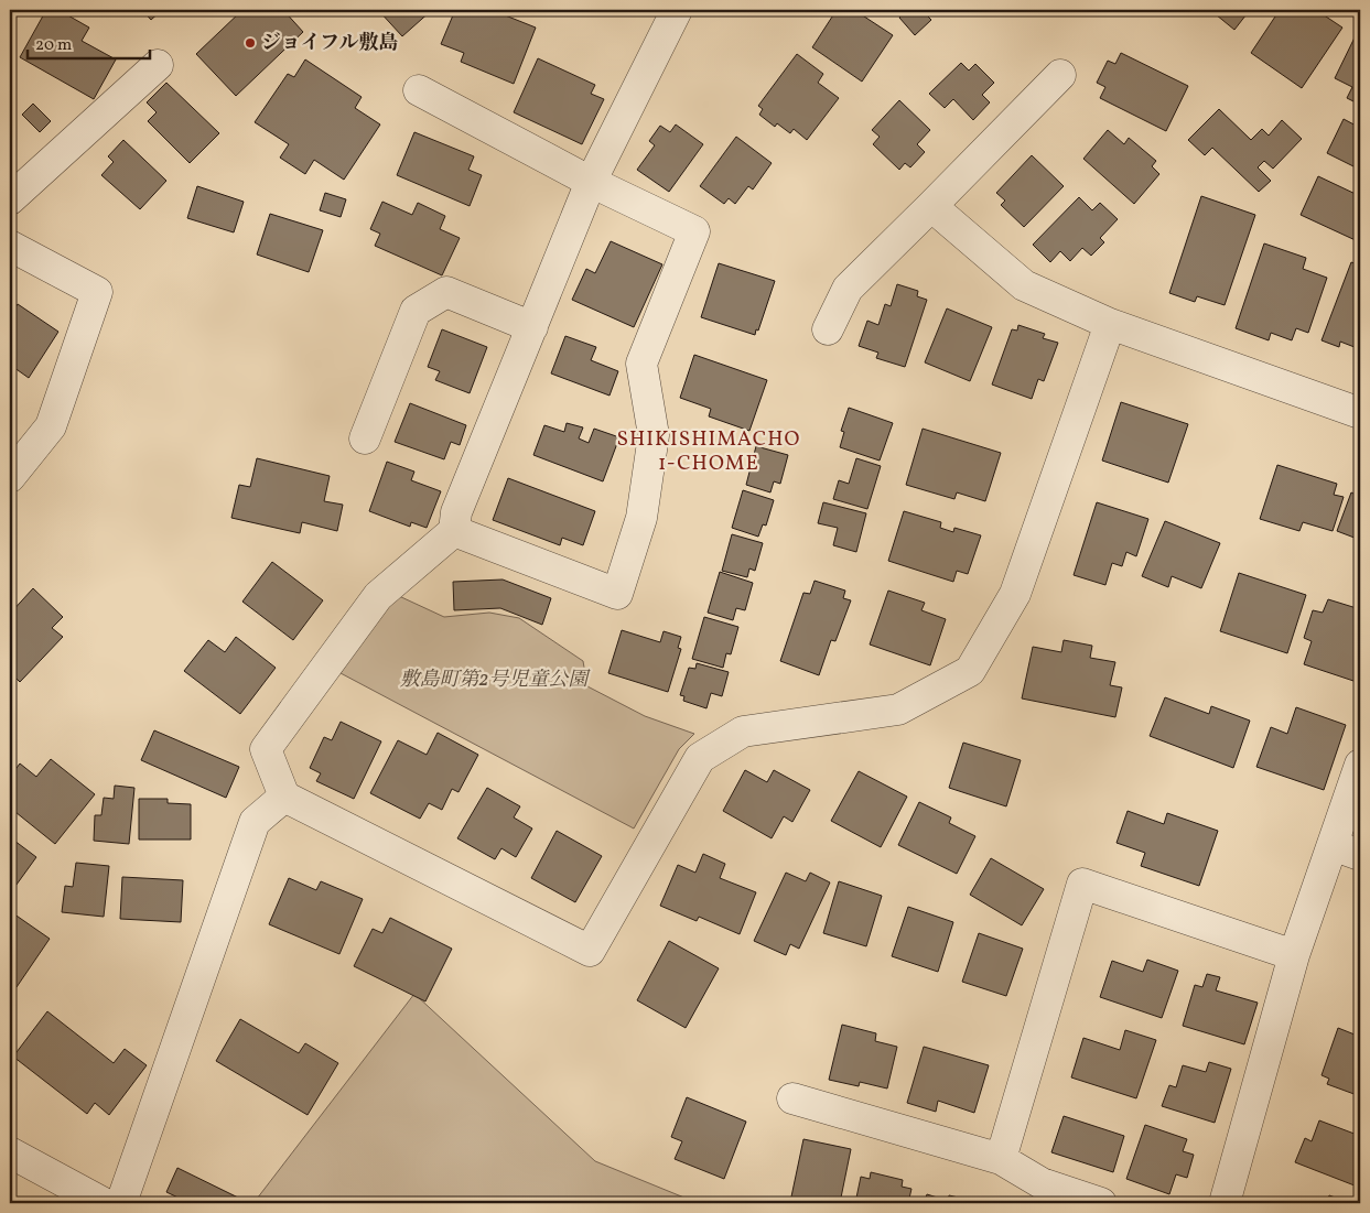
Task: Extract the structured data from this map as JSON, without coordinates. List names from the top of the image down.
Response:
{
  "districts": ["SHIKISHIMACHO 1-CHOME"],
  "parks": ["敷島町第2号児童公園"],
  "places": ["ジョイフル敷島"],
  "scale_bar": "20 m"
}
